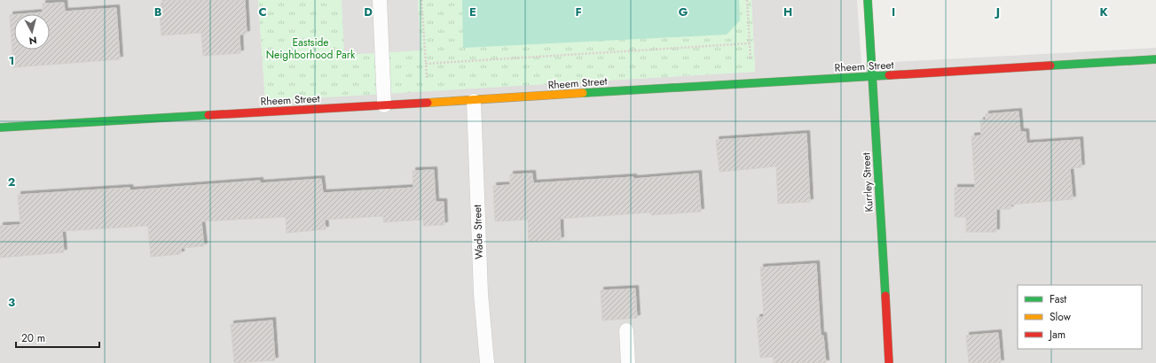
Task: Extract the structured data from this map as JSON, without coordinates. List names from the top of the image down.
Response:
{
  "streets": {
    "street": ["Rheem Street", "Kurrley Street"],
    "lane": ["Wade Street"]
  },
  "crossings": [
    ["Rheem Street", "Kurrley Street"],
    ["Rheem Street", "Wade Street"]
  ],
  "parks": ["Eastside Neighborhood Park"],
  "legend": ["Fast", "Slow", "Jam"],
  "scale_bar": "20 m",
  "north": "bottom",
  "grid": {
    "columns": [
      "B",
      "C",
      "D",
      "E",
      "F",
      "G",
      "H",
      "I",
      "J",
      "K"
    ],
    "rows": ["1", "2", "3"]
  }
}
